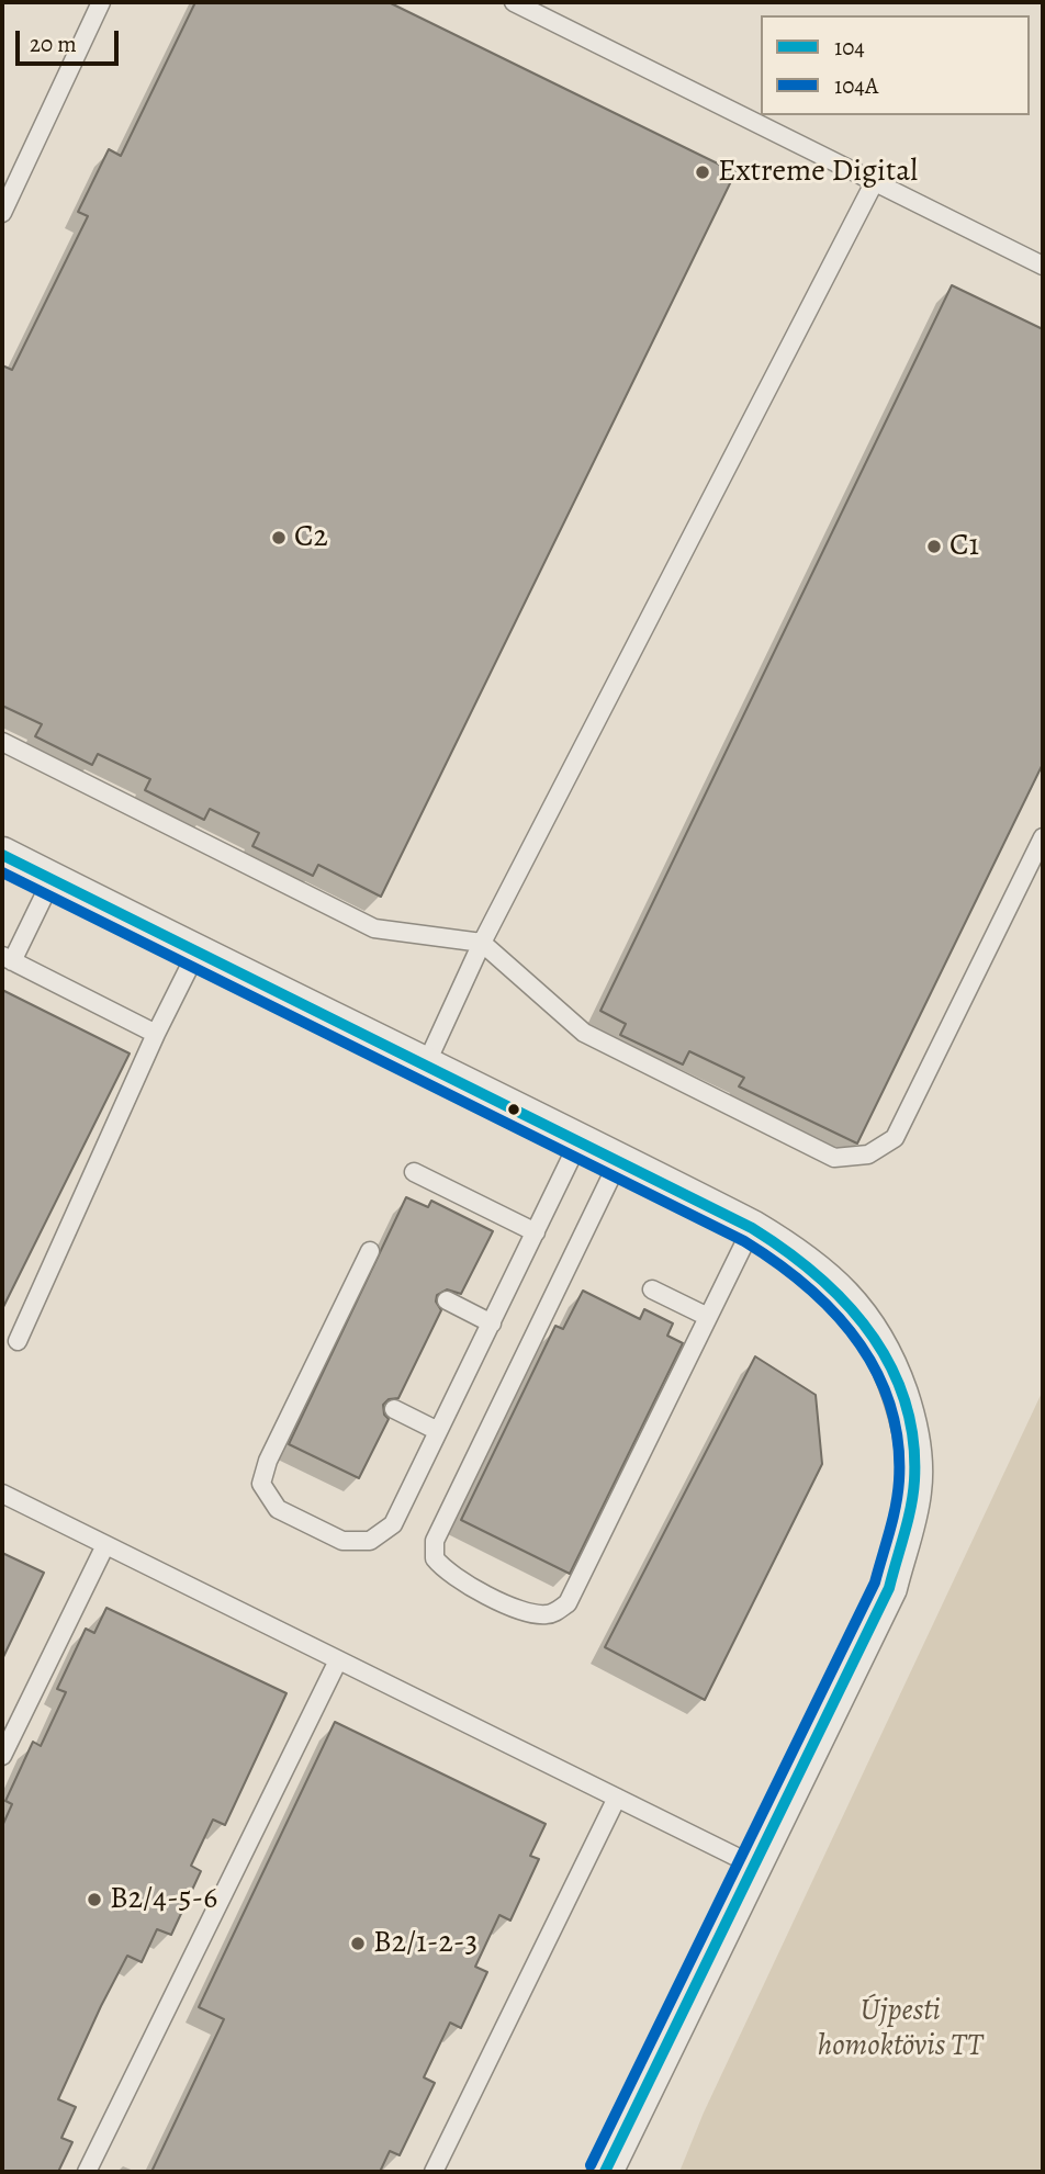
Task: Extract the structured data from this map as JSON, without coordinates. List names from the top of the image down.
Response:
{
  "parks": ["Újpesti homoktövis TT"],
  "places": [
    "Extreme Digital",
    "C2",
    "C1",
    "B2/4-5-6",
    "B2/1-2-3"
  ],
  "lines": ["transit line 104", "transit line 104A"],
  "legend": ["104", "104A"],
  "scale_bar": "20 m"
}
